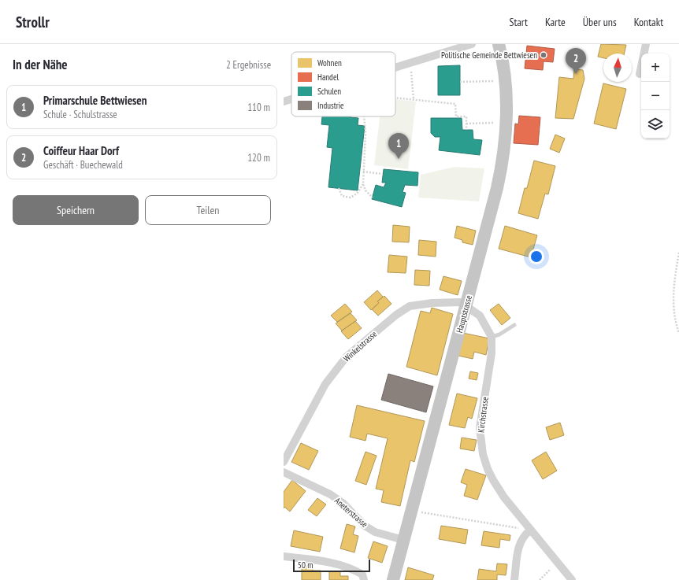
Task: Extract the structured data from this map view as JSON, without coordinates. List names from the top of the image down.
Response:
{
  "streets": {
    "main road": ["Hauptstrasse"],
    "street": ["Winkelstrasse", "Kirchstrasse", "Aneterstrasse"]
  },
  "crossings": [
    ["Hauptstrasse", "Winkelstrasse"],
    ["Hauptstrasse", "Kirchstrasse"],
    ["Hauptstrasse", "Aneterstrasse"],
    ["Winkelstrasse", "Kirchstrasse"]
  ],
  "places": ["Politische Gemeinde Bettwiesen"],
  "legend": [
    "Wohnen",
    "Handel",
    "Schulen",
    "Industrie"
  ],
  "scale_bar": "50 m",
  "north": "top",
  "page": {
    "header": "Strollr",
    "nav": [
      "Start",
      "Karte",
      "Über uns",
      "Kontakt"
    ],
    "heading": ["In der Nähe", "2 Ergebnisse"],
    "pins": ["2", "1"],
    "map_buttons": ["+", "−"],
    "list": [
      {
        "mark": "1",
        "name": "Primarschule Bettwiesen",
        "note": "Schule · Schulstrasse",
        "value": "110 m"
      },
      {
        "mark": "2",
        "name": "Coiffeur Haar Dorf",
        "note": "Geschäft · Buechewald",
        "value": "120 m"
      }
    ],
    "buttons": ["Speichern", "Teilen"],
    "scale": "50 m"
  }
}
